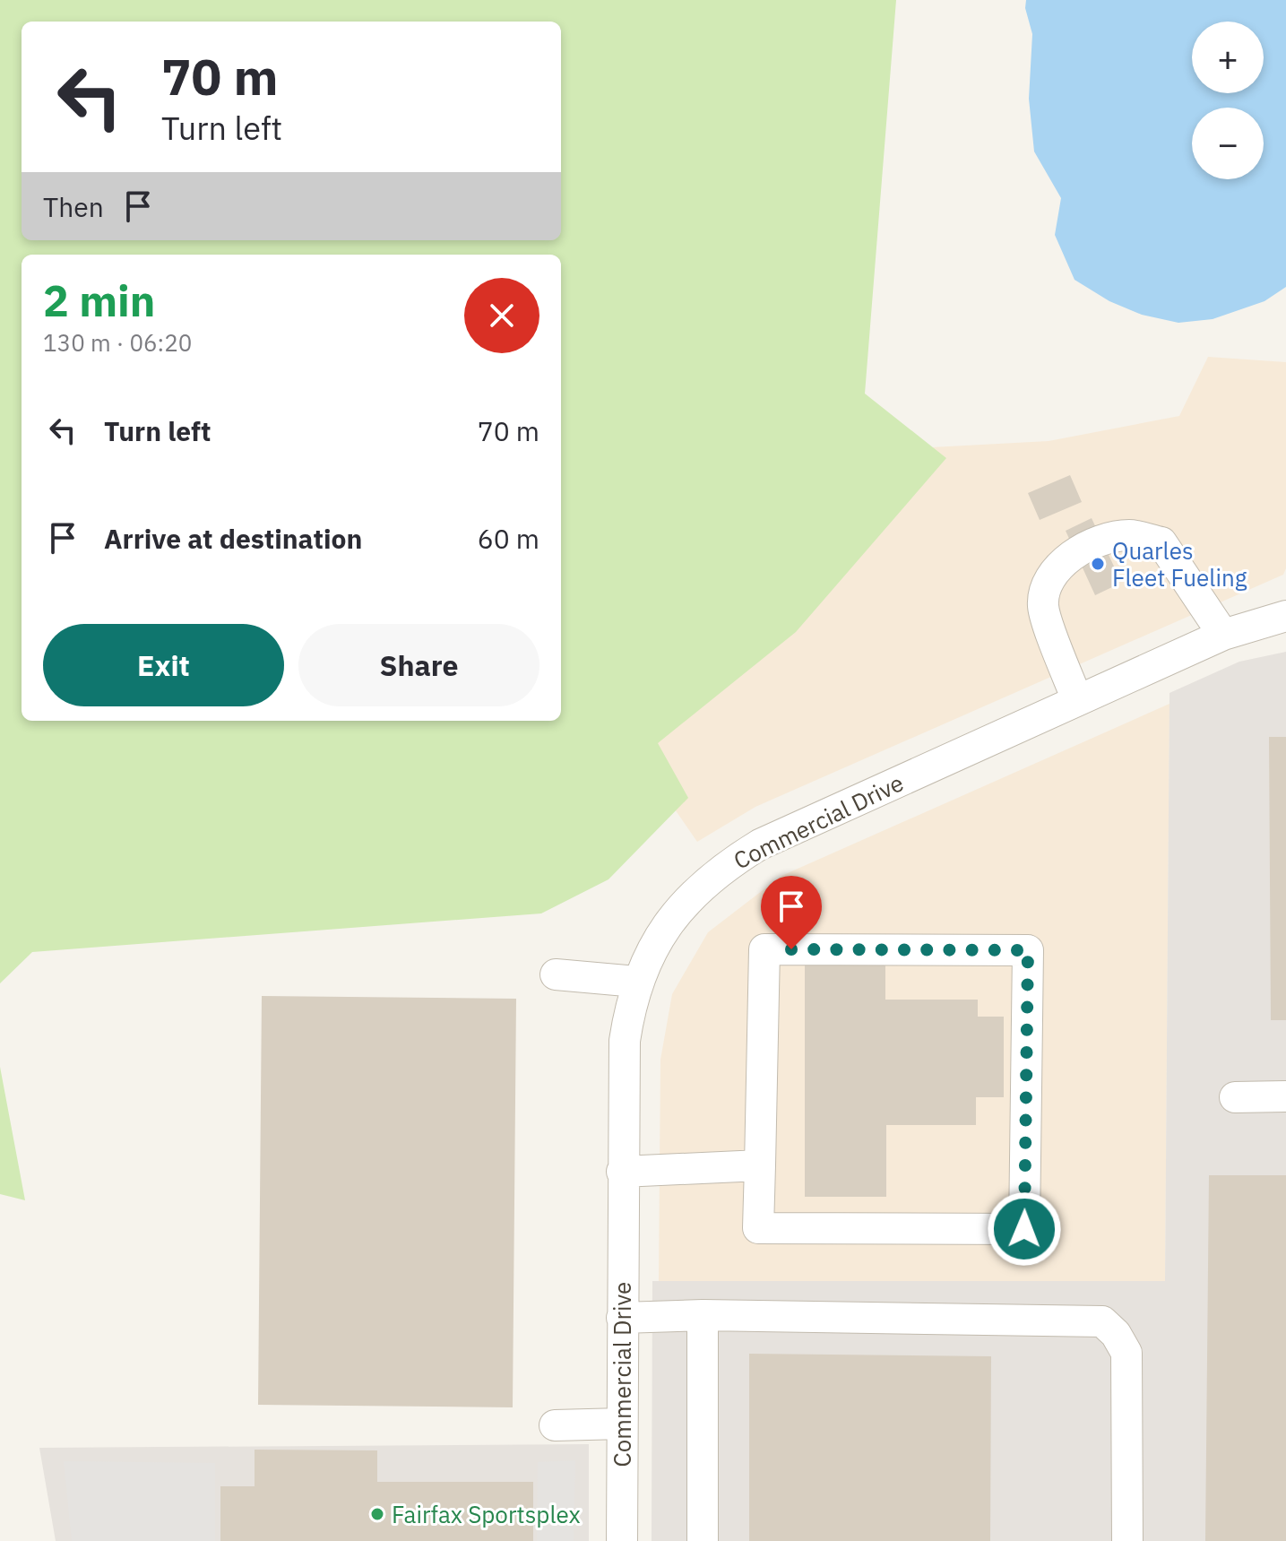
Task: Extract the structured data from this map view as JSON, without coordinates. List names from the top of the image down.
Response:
{
  "streets": {
    "street": ["Commercial Drive"]
  },
  "places": ["Quarles Fleet Fueling", "Fairfax Sportsplex"],
  "page": {
    "map_buttons": ["+", "−"],
    "turn": ["70 m", "Turn left"],
    "then": "Then",
    "heading": ["2 min", "130 m · 06:20"],
    "list": [
      {
        "name": "Turn left",
        "value": "70 m"
      },
      {
        "name": "Arrive at destination",
        "value": "60 m"
      }
    ],
    "buttons": ["Exit", "Share"]
  }
}
